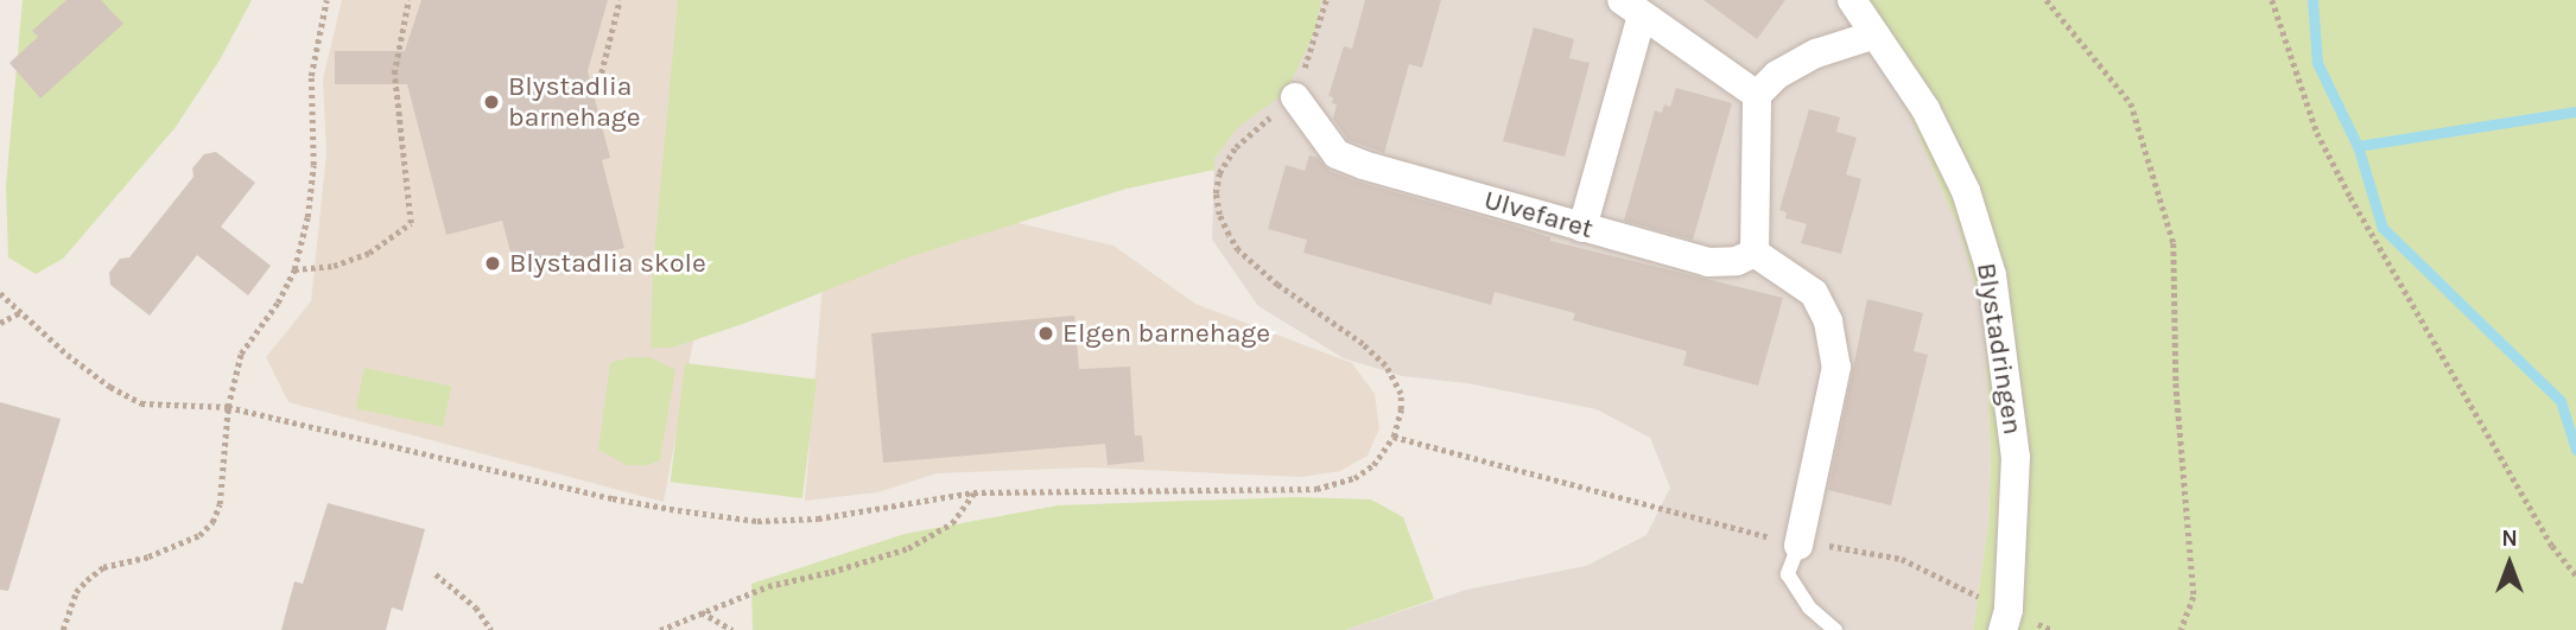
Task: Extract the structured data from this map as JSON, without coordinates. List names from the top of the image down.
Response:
{
  "streets": {
    "street": ["Ulvefaret", "Blystadringen"]
  },
  "places": ["Blystadlia barnehage", "Blystadlia skole", "Elgen barnehage"],
  "north": "top"
}
